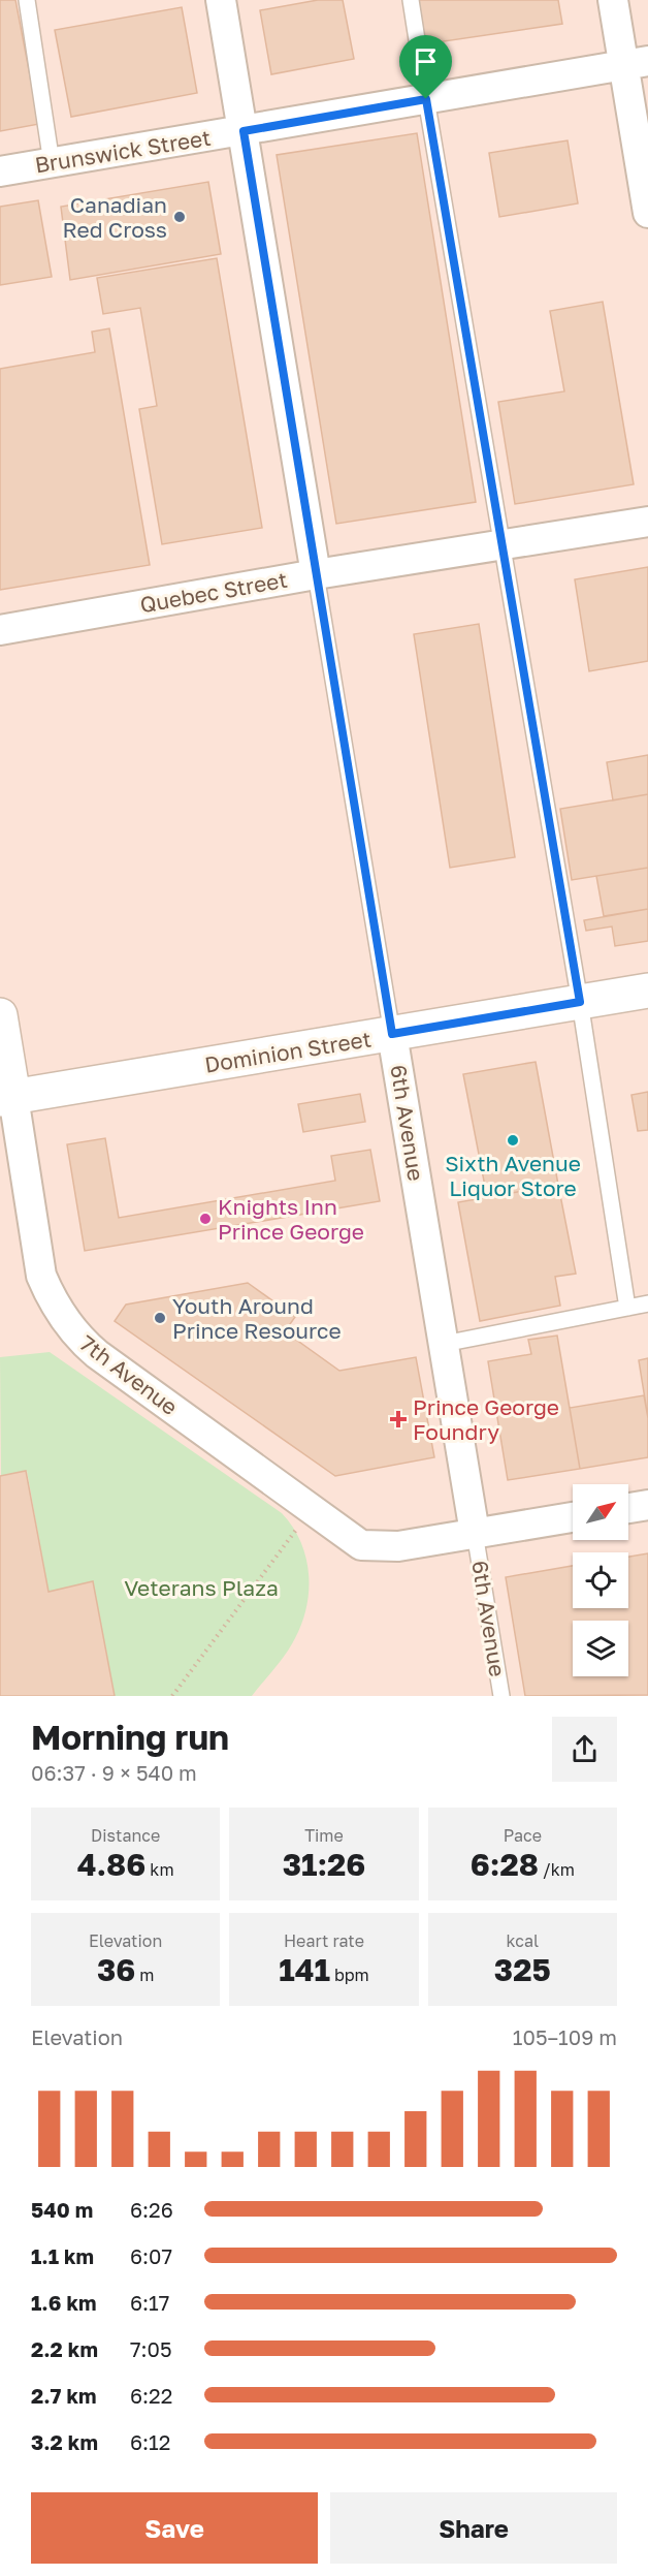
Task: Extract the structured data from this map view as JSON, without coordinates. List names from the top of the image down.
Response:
{
  "streets": {
    "main road": ["Dominion Street", "7th Avenue"],
    "street": ["Brunswick Street", "Quebec Street", "6th Avenue"]
  },
  "crossings": [
    ["Brunswick Street", "6th Avenue"],
    ["Quebec Street", "6th Avenue"],
    ["Dominion Street", "6th Avenue"],
    ["Dominion Street", "7th Avenue"],
    ["6th Avenue", "7th Avenue"]
  ],
  "parks": ["Veterans Plaza"],
  "places": {
    "other": [
      "Canadian Red Cross",
      "Sixth Avenue Liquor Store",
      "Knights Inn Prince George",
      "Youth Around Prince Resource"
    ],
    "health": ["Prince George Foundry"]
  },
  "north": "top right",
  "page": {
    "heading": ["Morning run", "06:37 · 9 × 540 m"],
    "stats": [
      ["Distance", "4.86 km"],
      ["Time", "31:26"],
      ["Pace", "6:28 /km"],
      ["Elevation", "36 m"],
      ["Heart rate", "141 bpm"],
      ["kcal", "325"]
    ],
    "chart": ["Elevation", "105–109 m"],
    "list": [
      {
        "name": "540 m",
        "note": "6:26"
      },
      {
        "name": "1.1 km",
        "note": "6:07"
      },
      {
        "name": "1.6 km",
        "note": "6:17"
      },
      {
        "name": "2.2 km",
        "note": "7:05"
      },
      {
        "name": "2.7 km",
        "note": "6:22"
      },
      {
        "name": "3.2 km",
        "note": "6:12"
      }
    ],
    "buttons": ["Save", "Share"]
  }
}
